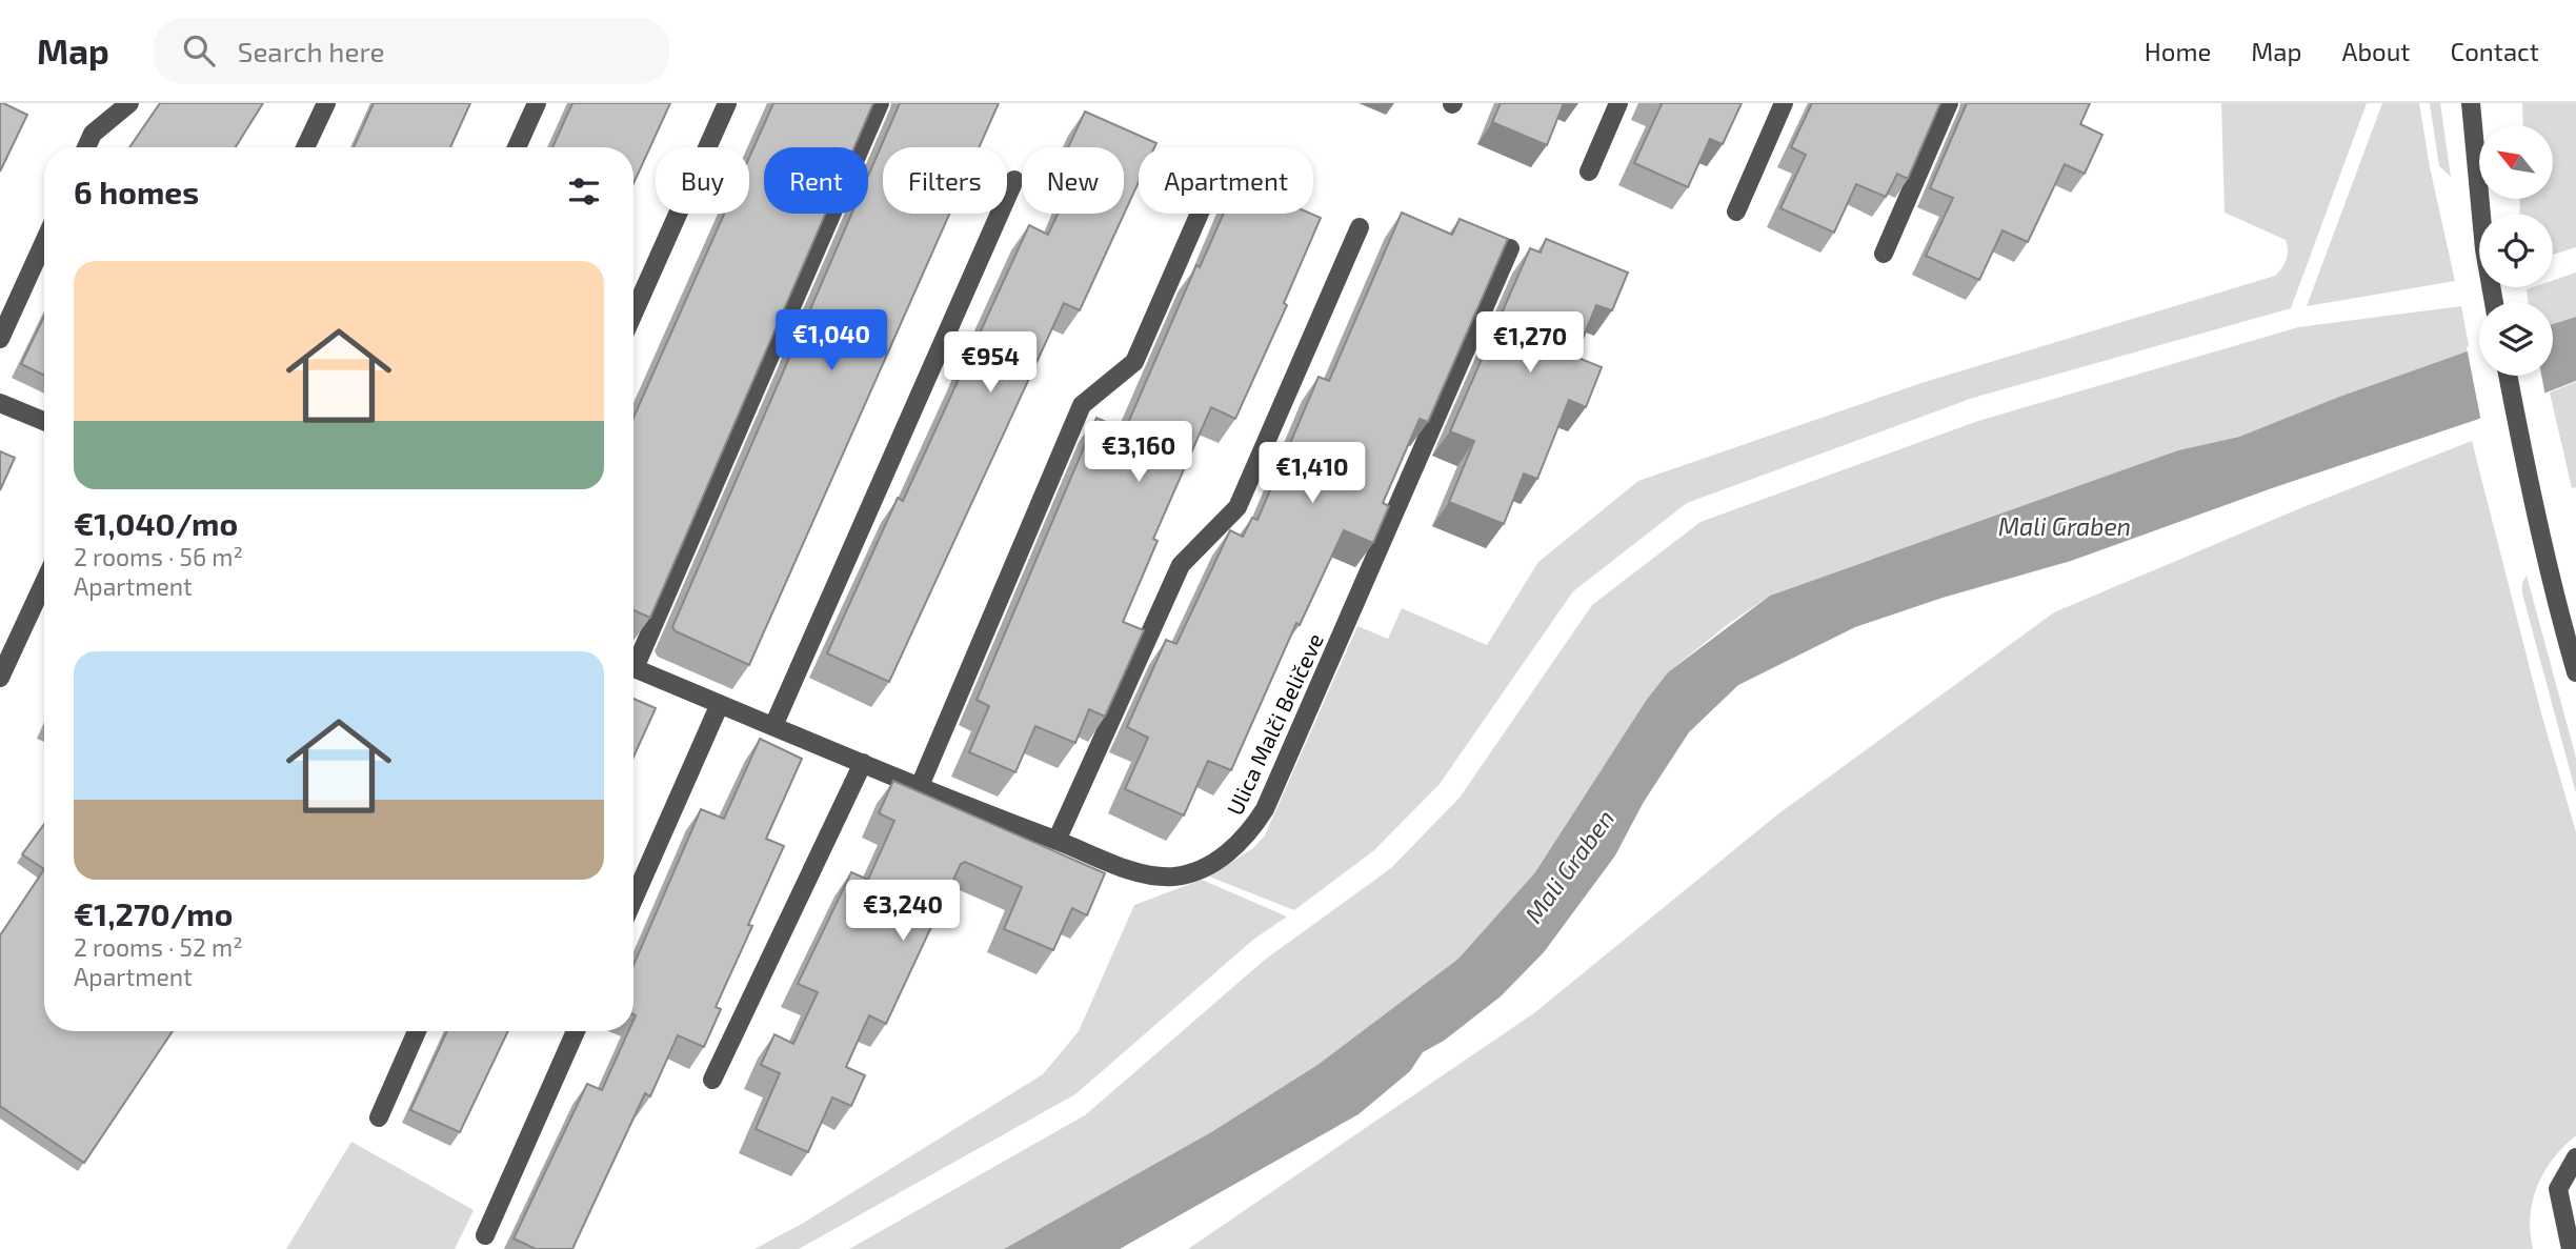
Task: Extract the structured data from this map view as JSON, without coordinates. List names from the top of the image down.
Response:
{
  "streets": {
    "street": ["Ulica Malči Beličeve"]
  },
  "water": ["Mali Graben"],
  "north": "top left",
  "page": {
    "header": "Map",
    "search": "Search here",
    "nav": [
      "Home",
      "Map",
      "About",
      "Contact"
    ],
    "chip": [
      "Buy",
      "Rent",
      "Filters",
      "New",
      "Apartment"
    ],
    "heading": "6 homes",
    "list": [
      {
        "name": "€1,040/mo",
        "note": "2 rooms · 56 m² · Apartment"
      },
      {
        "name": "€1,270/mo",
        "note": "2 rooms · 52 m² · Apartment"
      }
    ],
    "price": [
      "€1,040",
      "€1,270",
      "€954",
      "€3,160",
      "€1,410",
      "€3,240"
    ]
  }
}
